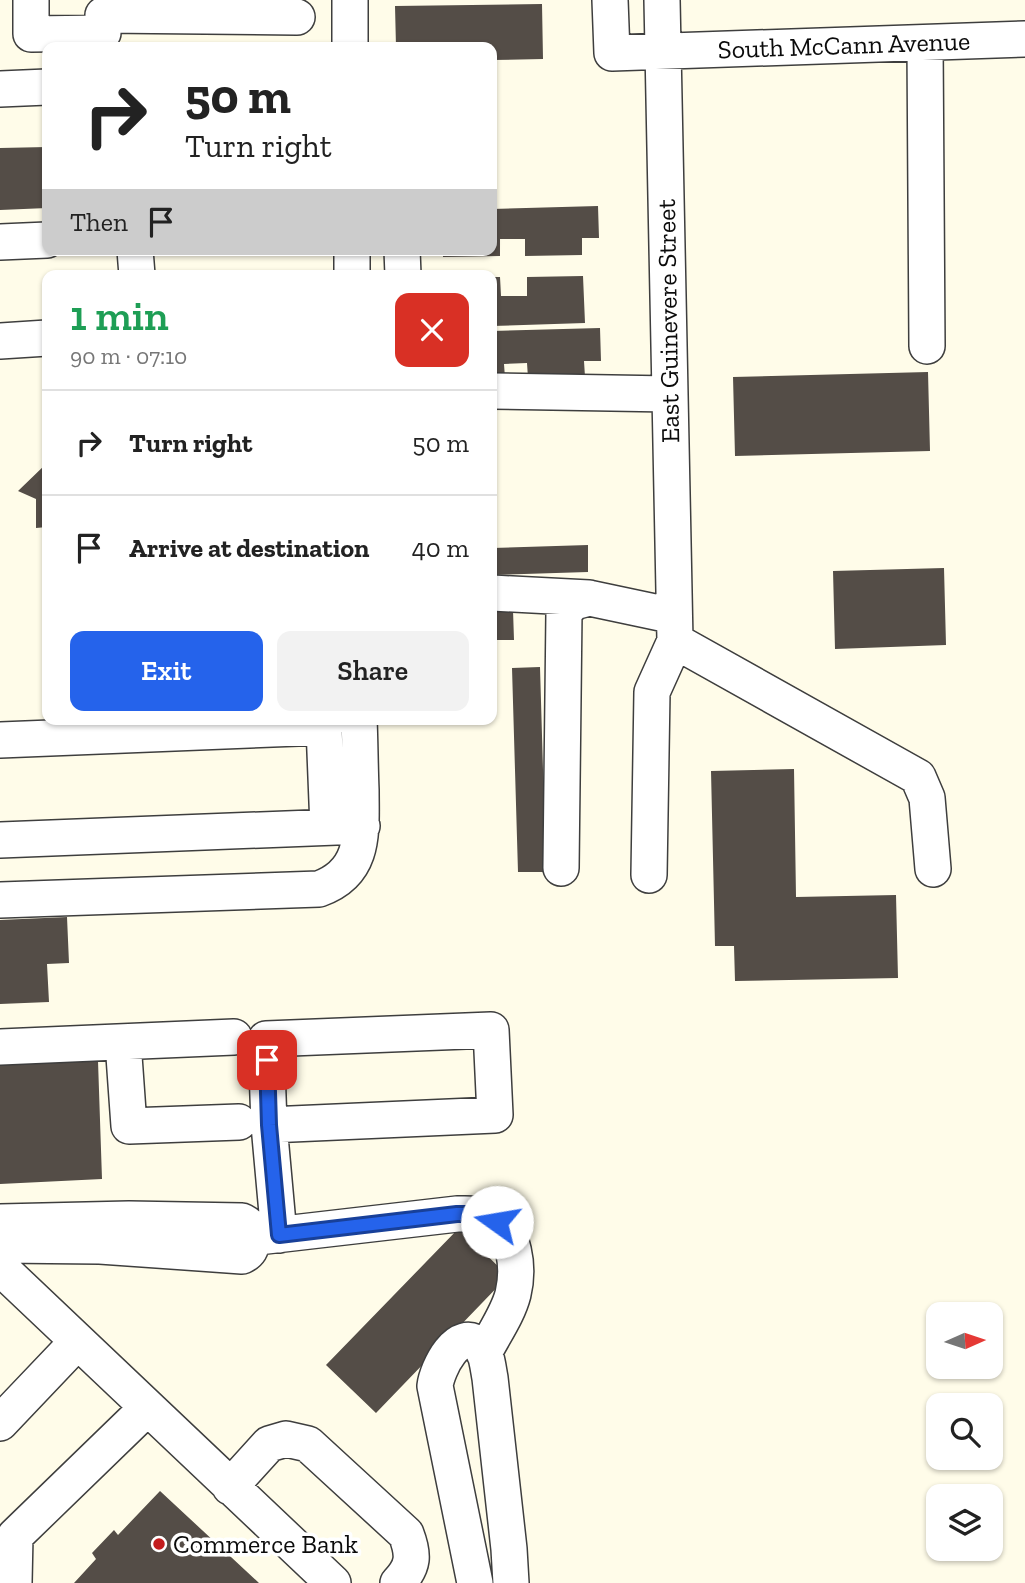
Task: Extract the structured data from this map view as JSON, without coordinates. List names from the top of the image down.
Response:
{
  "streets": {
    "street": ["South McCann Avenue", "East Guinevere Street"]
  },
  "crossings": [
    ["South McCann Avenue", "East Guinevere Street"]
  ],
  "places": ["Commerce Bank"],
  "north": "right",
  "page": {
    "turn": ["50 m", "Turn right"],
    "then": "Then",
    "heading": ["1 min", "90 m · 07:10"],
    "list": [
      {
        "name": "Turn right",
        "value": "50 m"
      },
      {
        "name": "Arrive at destination",
        "value": "40 m"
      }
    ],
    "buttons": ["Exit", "Share"]
  }
}
